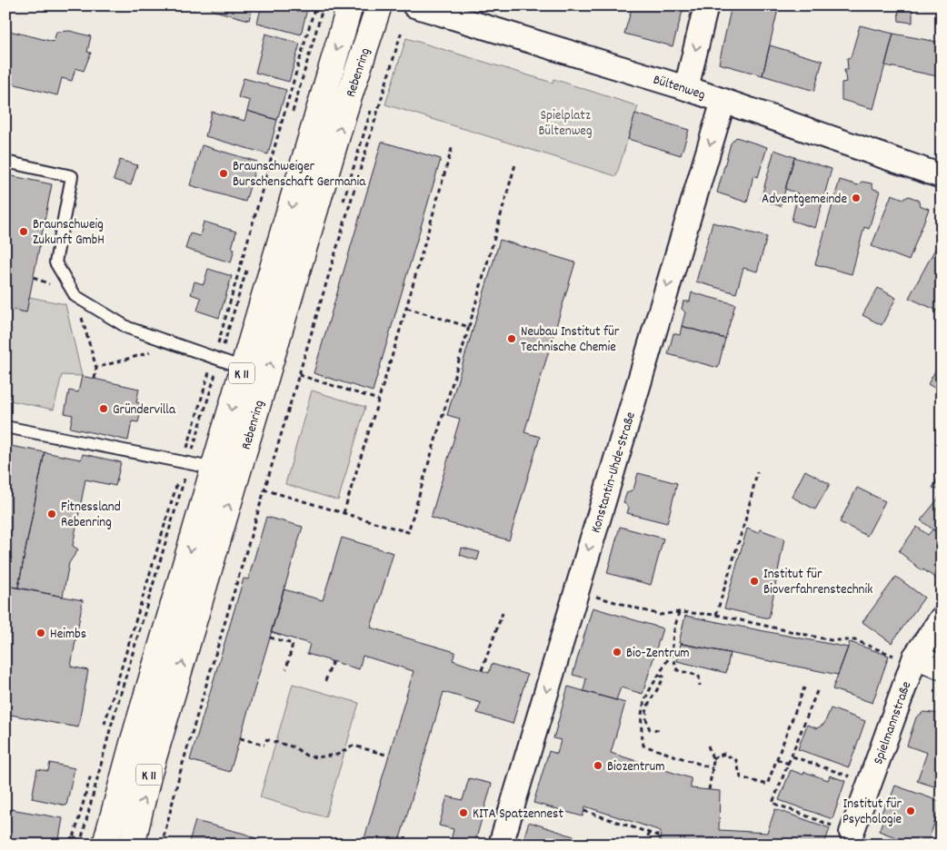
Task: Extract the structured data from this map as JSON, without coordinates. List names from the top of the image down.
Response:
{
  "streets": {
    "main road": ["Rebenring", "K 11"],
    "street": ["Bültenweg", "Konstantin-Uhde-Straße", "Spielmannstraße"]
  },
  "crossings": [
    ["Bültenweg", "Konstantin-Uhde-Straße"]
  ],
  "one_way": ["Konstantin-Uhde-Straße"],
  "parks": ["Spielplatz Bültenweg"],
  "places": [
    "Braunschweiger Burschenschaft Germania",
    "Adventgemeinde",
    "Braunschweig Zukunft GmbH",
    "Neubau Institut für Technische Chemie",
    "Gründervilla",
    "Fitnessland Rebenring",
    "Institut für Bioverfahrenstechnik",
    "Heimbs",
    "Bio-Zentrum",
    "Biozentrum",
    "Institut für Psychologie",
    "KITA Spatzennest"
  ]
}
